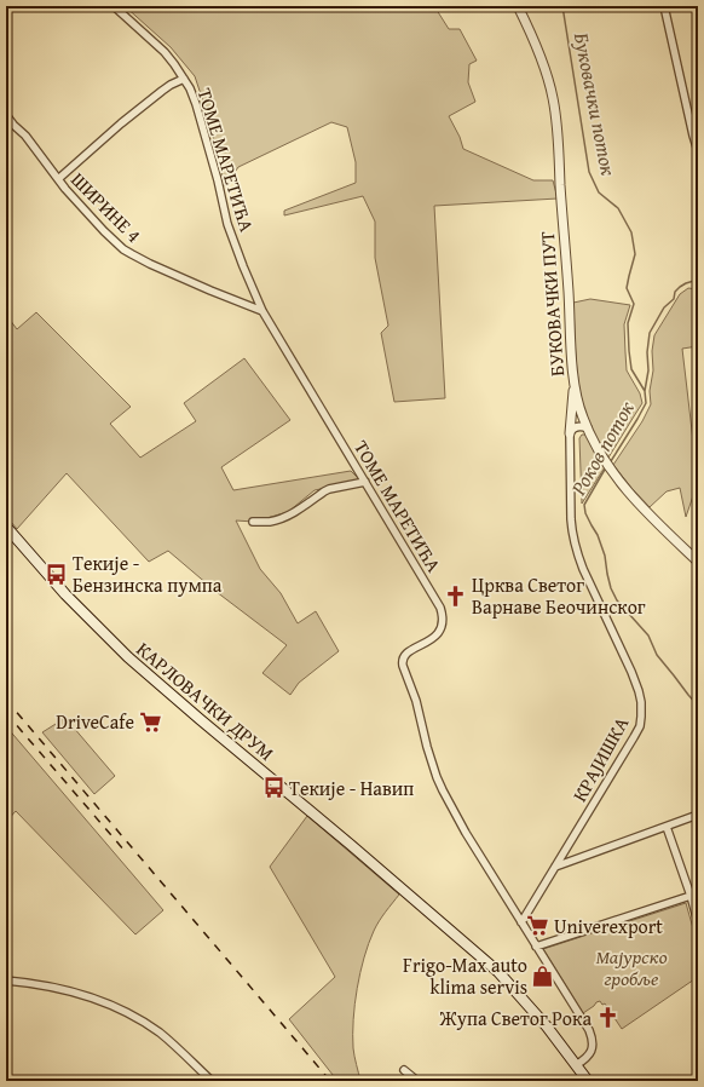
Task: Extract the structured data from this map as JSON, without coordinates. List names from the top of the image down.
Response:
{
  "streets": {
    "main road": ["КАРЛОВАЧКИ ДРУМ"],
    "street": [
      "ТОМЕ МАРЕТИЋА",
      "ШИРИНЕ 4",
      "БУКОВАЧКИ ПУТ",
      "КРАЈИШКА"
    ]
  },
  "crossings": [
    ["ТОМЕ МАРЕТИЋА", "ШИРИНЕ 4"],
    ["ТОМЕ МАРЕТИЋА", "КАРЛОВАЧКИ ДРУМ"],
    ["ТОМЕ МАРЕТИЋА", "КРАЈИШКА"]
  ],
  "water": ["Буковачки поток", "Роков поток"],
  "parks": ["Мајурско гробље"],
  "places": {
    "bus stop": ["Текије - Бензинска пумпа", "Текије - Навип"],
    "church": ["Црква Светог Варнаве Беочинског", "Жупа Светог Рока"],
    "supermarket": ["DriveCafe", "Univerexport"],
    "shop": ["Frigo-Max auto klima servis"]
  }
}
